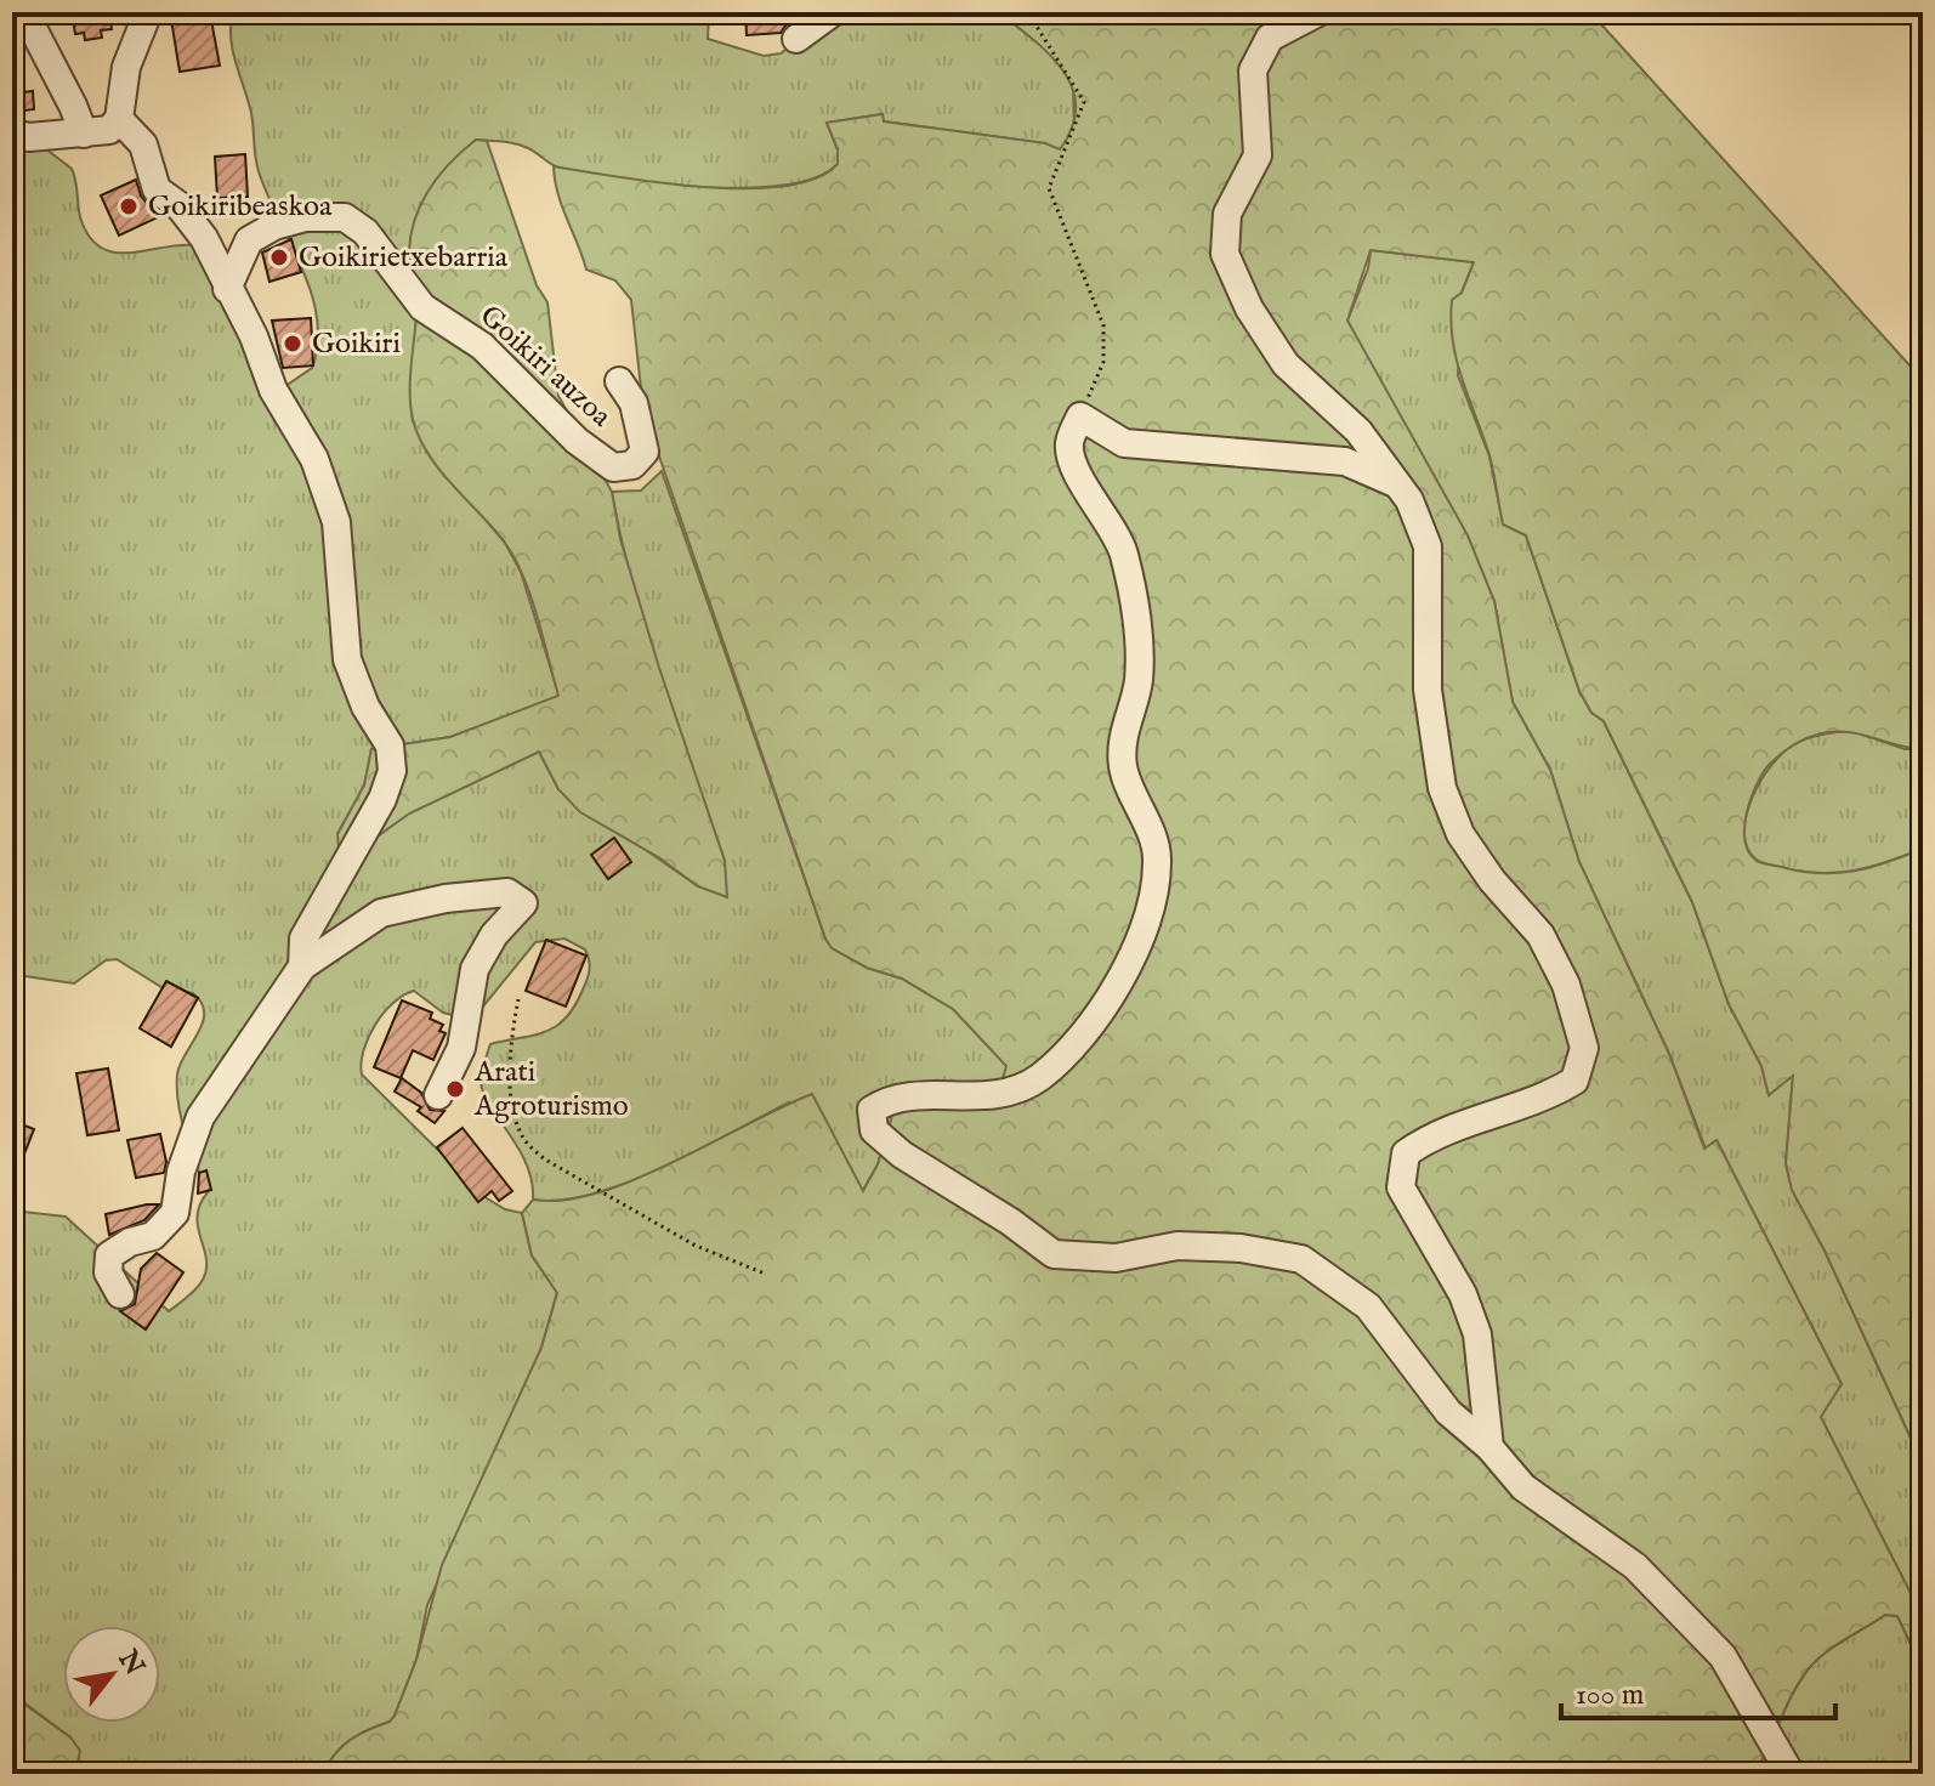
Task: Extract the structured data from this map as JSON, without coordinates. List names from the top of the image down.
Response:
{
  "streets": {
    "street": ["Goikiri auzoa"]
  },
  "places": [
    "Goikiribeaskoa",
    "Goikirietxebarria",
    "Goikiri",
    "Arati Agroturismo"
  ],
  "scale_bar": "100 m",
  "north": "top right"
}
